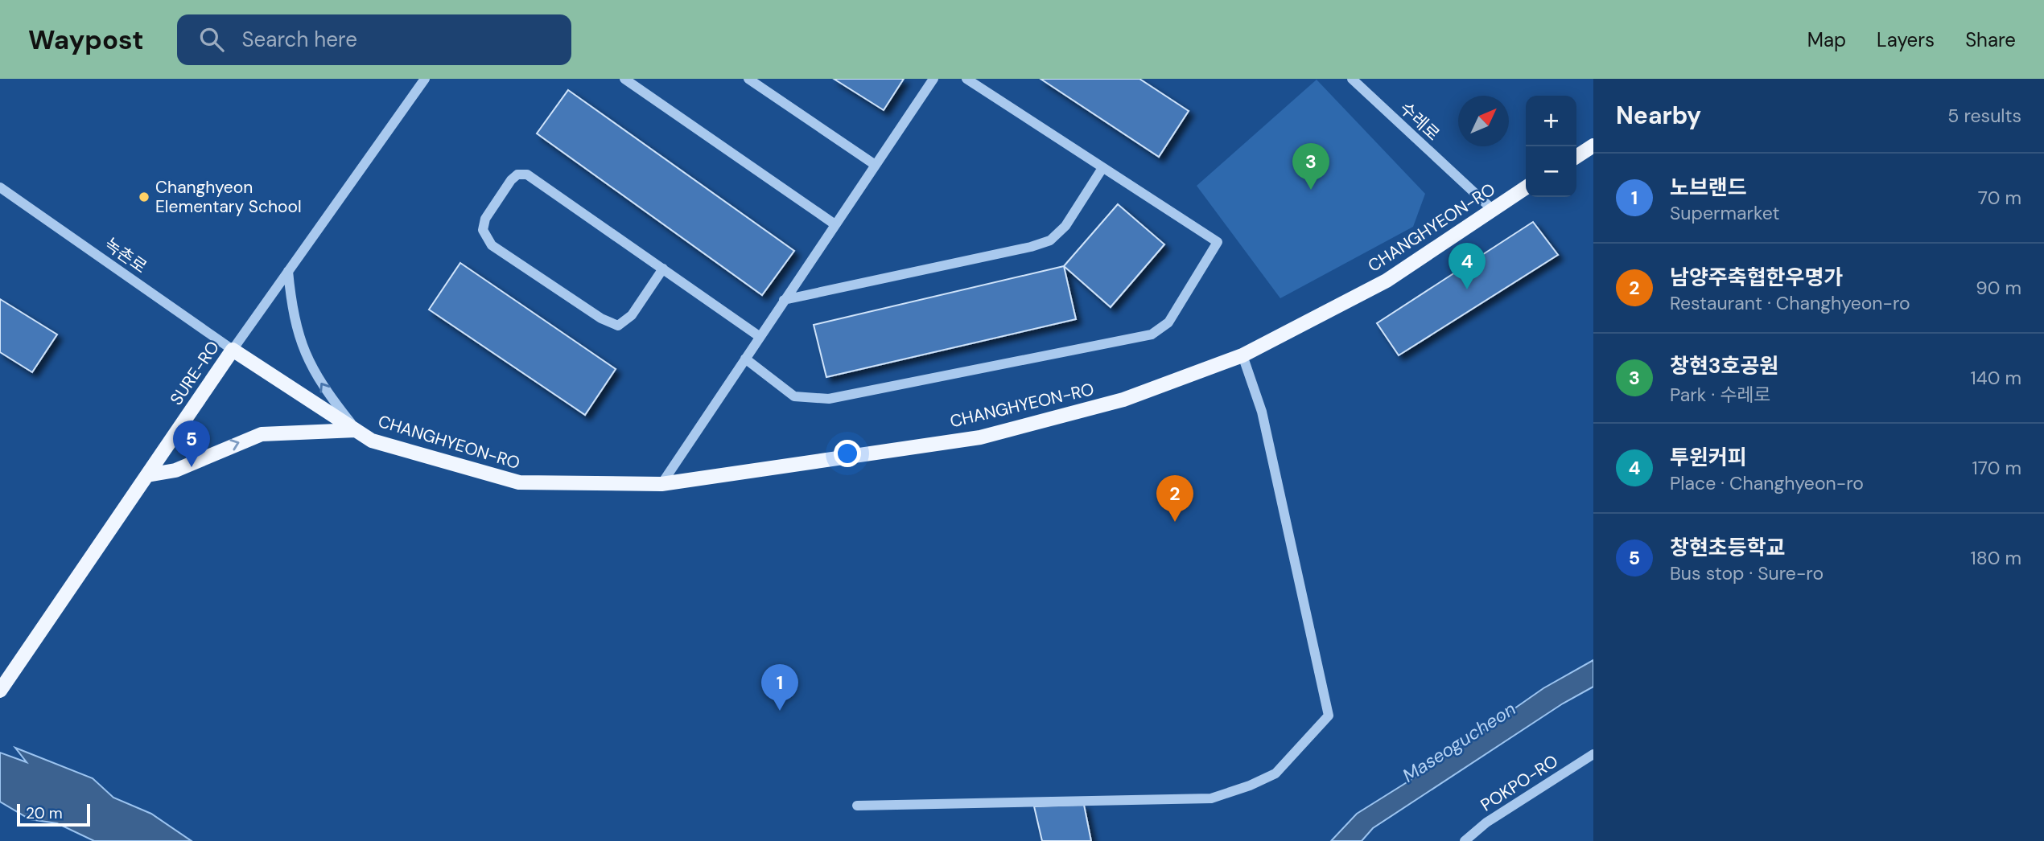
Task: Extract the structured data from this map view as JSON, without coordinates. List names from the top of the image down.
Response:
{
  "streets": {
    "main road": ["CHANGHYEON-RO", "SURE-RO"],
    "street": ["수레로", "녹촌로", "POKPO-RO"]
  },
  "crossings": [
    ["수레로", "CHANGHYEON-RO"],
    ["CHANGHYEON-RO", "녹촌로"],
    ["CHANGHYEON-RO", "SURE-RO"],
    ["녹촌로", "SURE-RO"]
  ],
  "water": ["Maseogucheon"],
  "places": ["Changhyeon Elementary School"],
  "scale_bar": "20 m",
  "north": "top right",
  "page": {
    "header": "Waypost",
    "search": "Search here",
    "nav": ["Map", "Layers", "Share"],
    "heading": ["Nearby", "5 results"],
    "map_buttons": ["+", "−"],
    "pins": [
      "3",
      "4",
      "5",
      "2",
      "1"
    ],
    "list": [
      {
        "mark": "1",
        "name": "노브랜드",
        "note": "Supermarket",
        "value": "70 m"
      },
      {
        "mark": "2",
        "name": "남양주축협한우명가",
        "note": "Restaurant · Changhyeon-ro",
        "value": "90 m"
      },
      {
        "mark": "3",
        "name": "창현3호공원",
        "note": "Park · 수레로",
        "value": "140 m"
      },
      {
        "mark": "4",
        "name": "투윈커피",
        "note": "Place · Changhyeon-ro",
        "value": "170 m"
      },
      {
        "mark": "5",
        "name": "창현초등학교",
        "note": "Bus stop · Sure-ro",
        "value": "180 m"
      }
    ],
    "scale": "20 m"
  }
}
